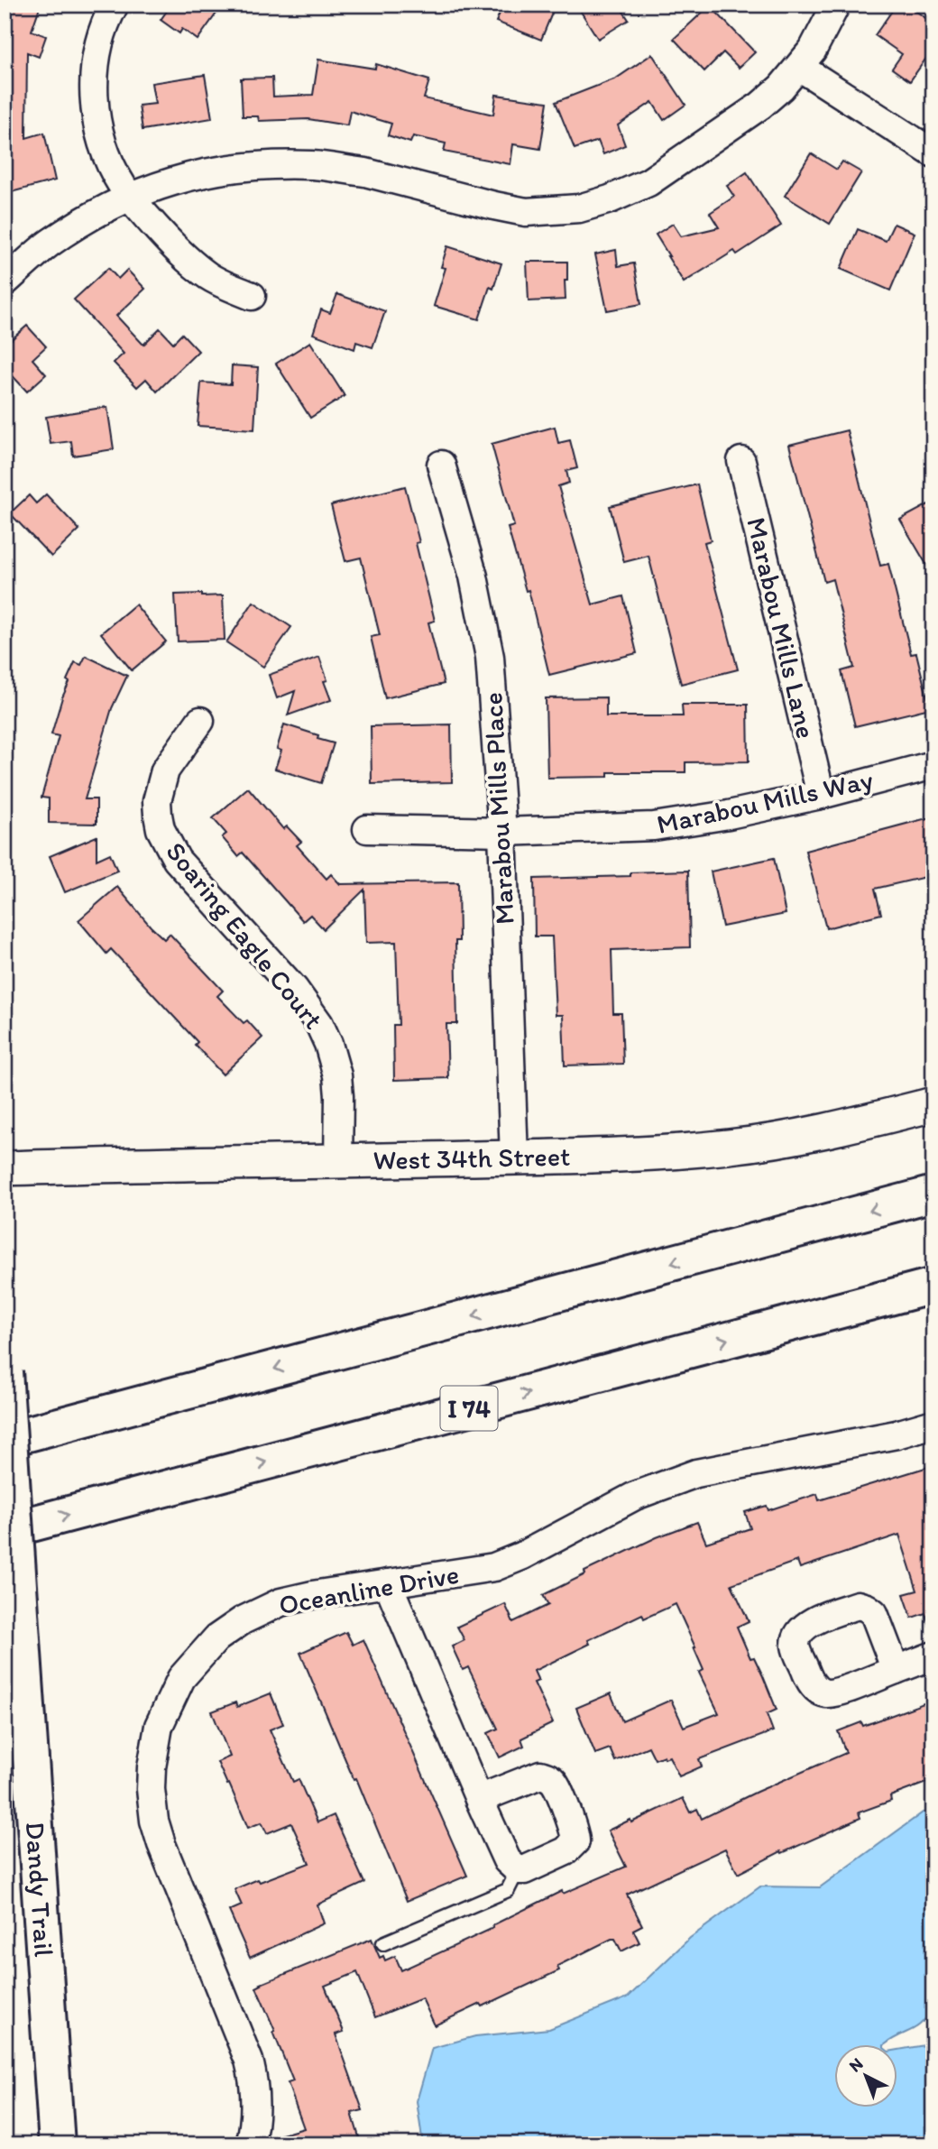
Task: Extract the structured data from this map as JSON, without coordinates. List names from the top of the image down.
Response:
{
  "streets": {
    "main road": ["I 74", "Dandy Trail"],
    "street": [
      "Marabou Mills Lane",
      "Marabou Mills Way",
      "Marabou Mills Place",
      "Soaring Eagle Court",
      "West 34th Street",
      "Oceanline Drive"
    ]
  },
  "crossings": [
    ["Marabou Mills Lane", "Marabou Mills Way"],
    ["Marabou Mills Way", "Marabou Mills Place"],
    ["Marabou Mills Place", "West 34th Street"],
    ["Soaring Eagle Court", "West 34th Street"]
  ],
  "north": "top left"
}
